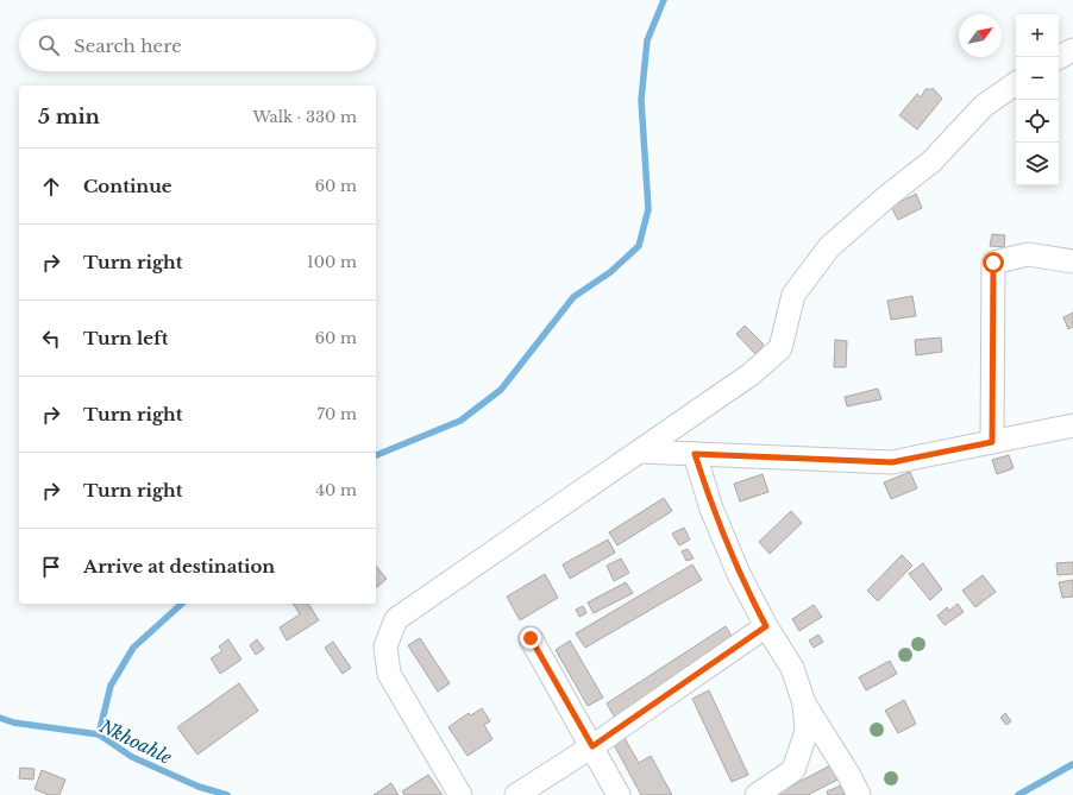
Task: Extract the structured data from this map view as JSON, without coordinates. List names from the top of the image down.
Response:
{
  "water": ["Nkhoahle"],
  "north": "top right",
  "page": {
    "map_buttons": ["+", "−"],
    "search": "Search here",
    "heading": ["5 min", "Walk · 330 m"],
    "list": [
      ["Continue", "60 m"],
      ["Turn right", "100 m"],
      ["Turn left", "60 m"],
      ["Turn right", "70 m"],
      ["Turn right", "40 m"],
      "Arrive at destination"
    ]
  }
}
